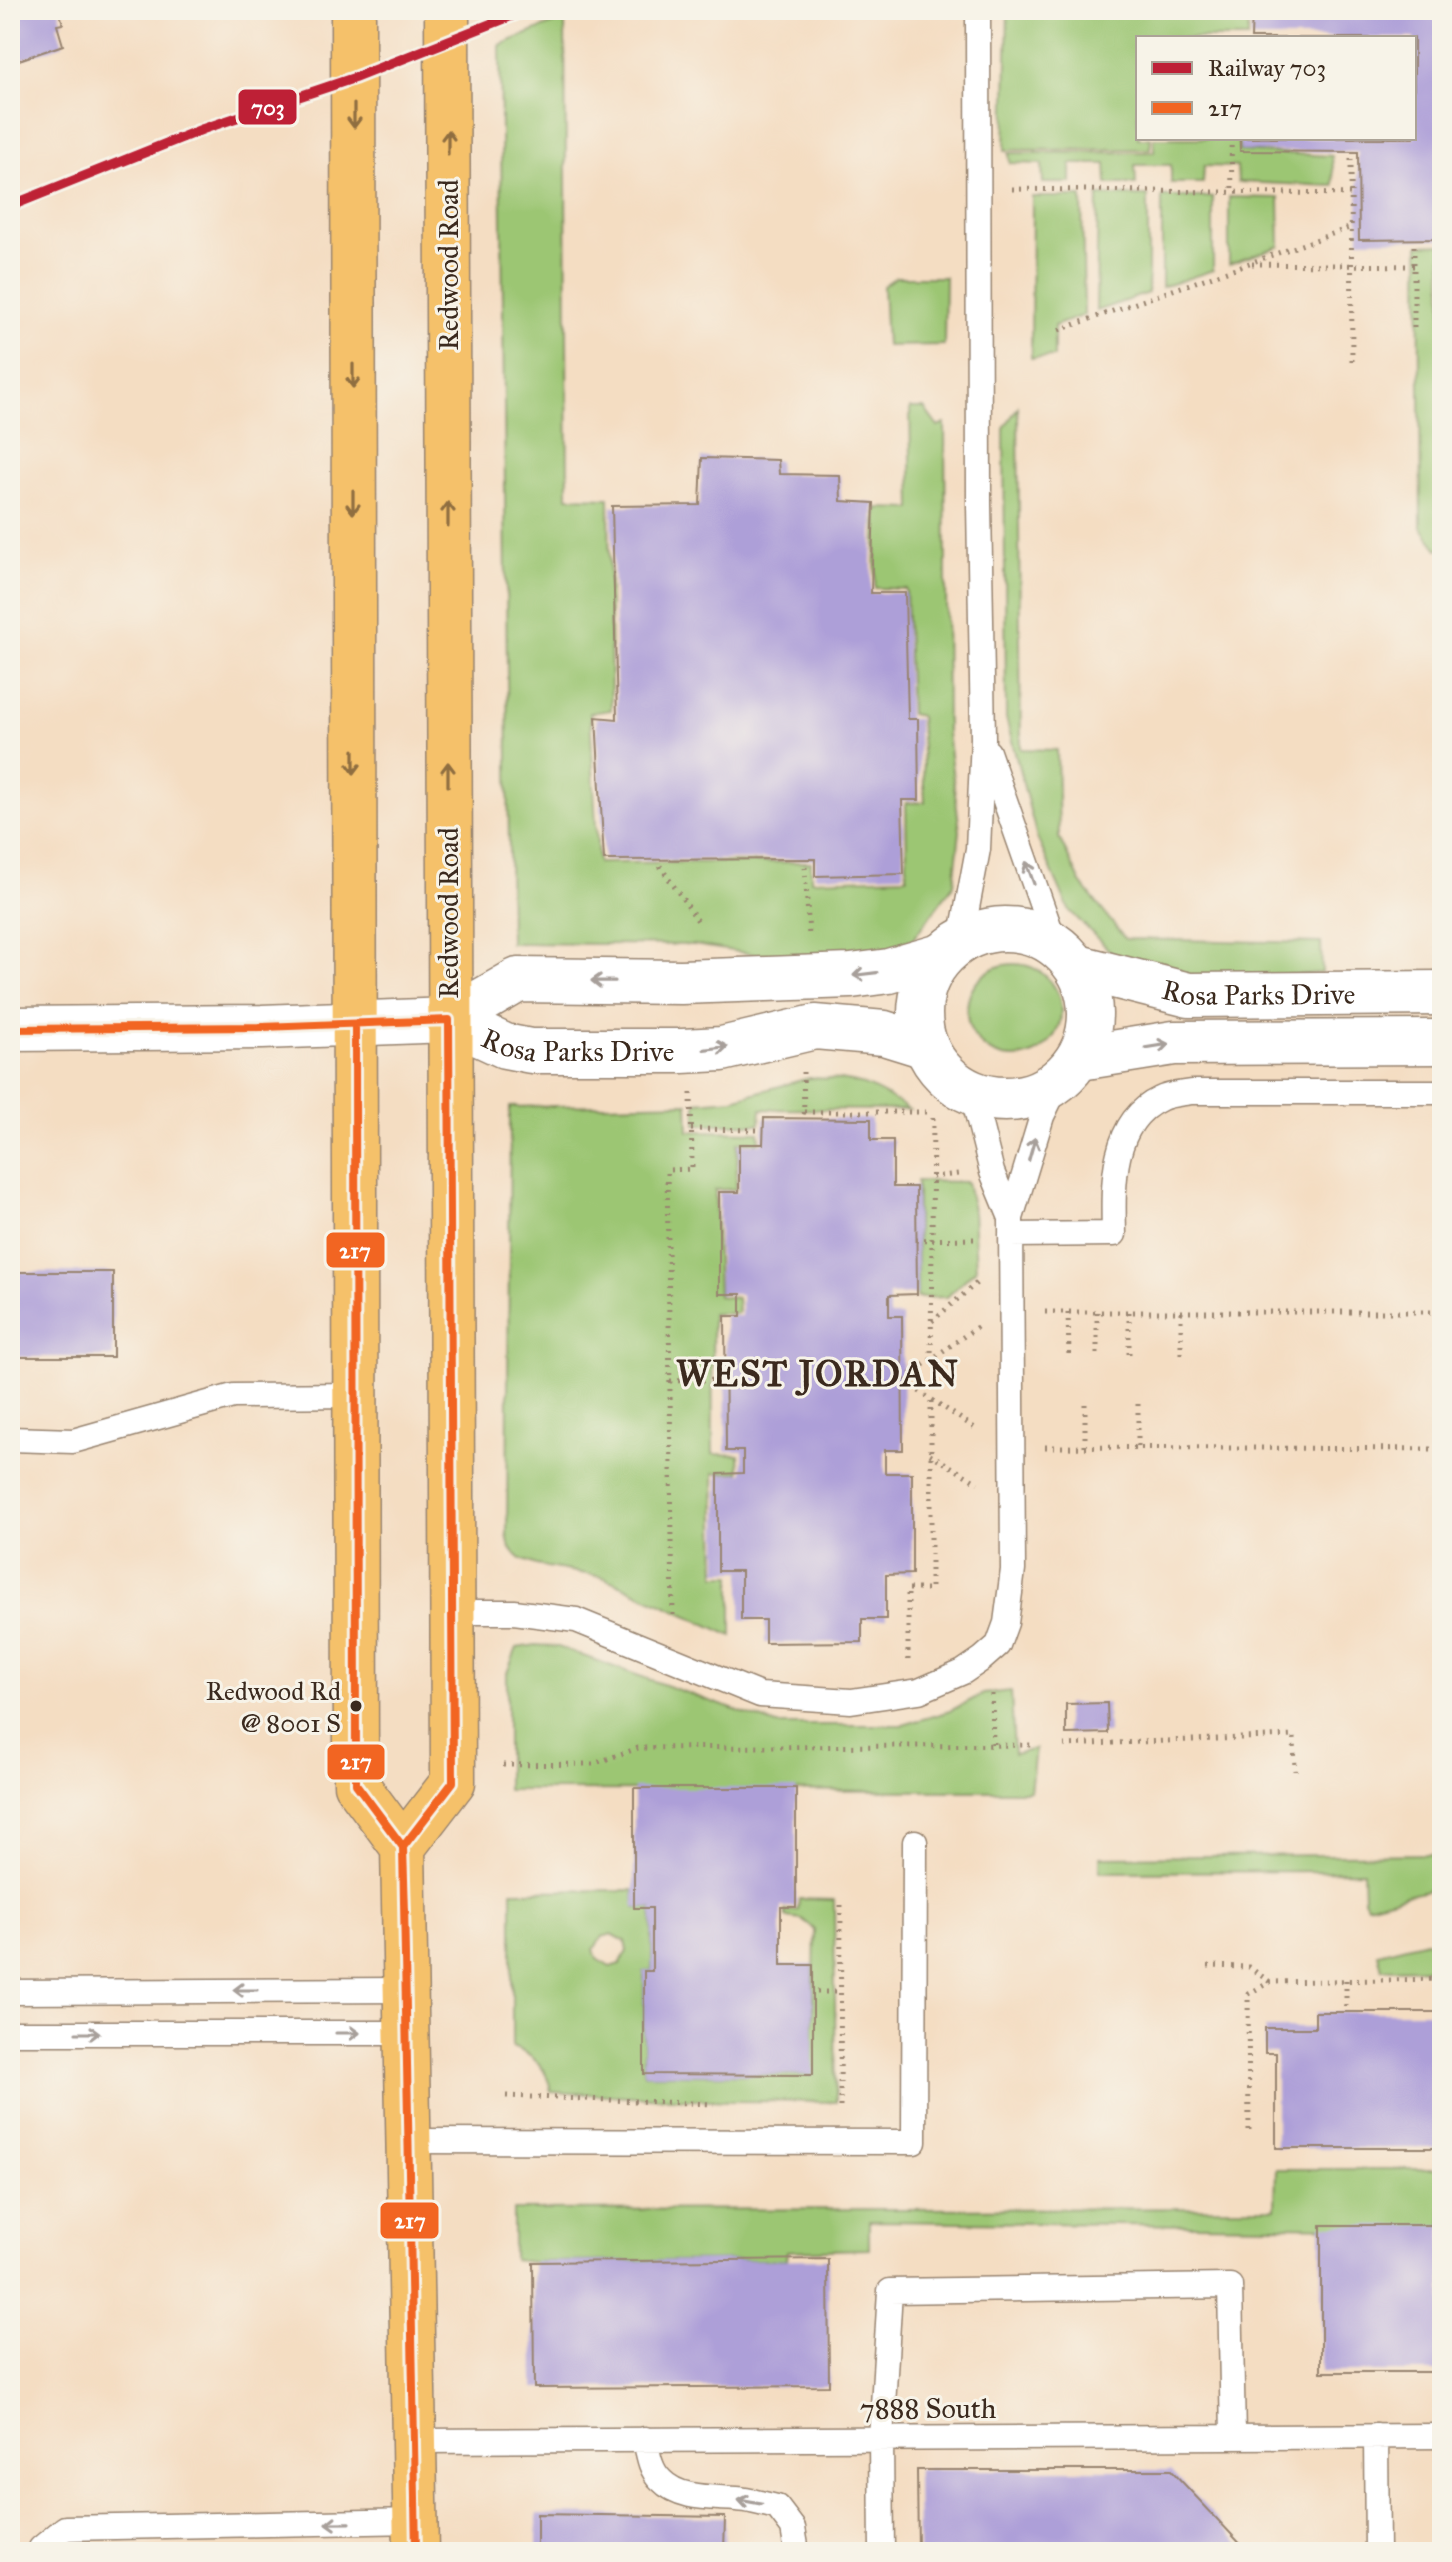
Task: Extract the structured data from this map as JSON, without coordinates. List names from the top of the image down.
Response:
{
  "streets": {
    "main road": ["Redwood Road"],
    "street": ["Rosa Parks Drive"],
    "lane": ["7888 South"]
  },
  "crossings": [
    ["Redwood Road", "Rosa Parks Drive"]
  ],
  "districts": ["WEST JORDAN"],
  "places": ["Redwood Rd @ 8001 S"],
  "lines": ["rail line 703", "transit line 217"],
  "legend": ["Railway 703", "217"]
}
